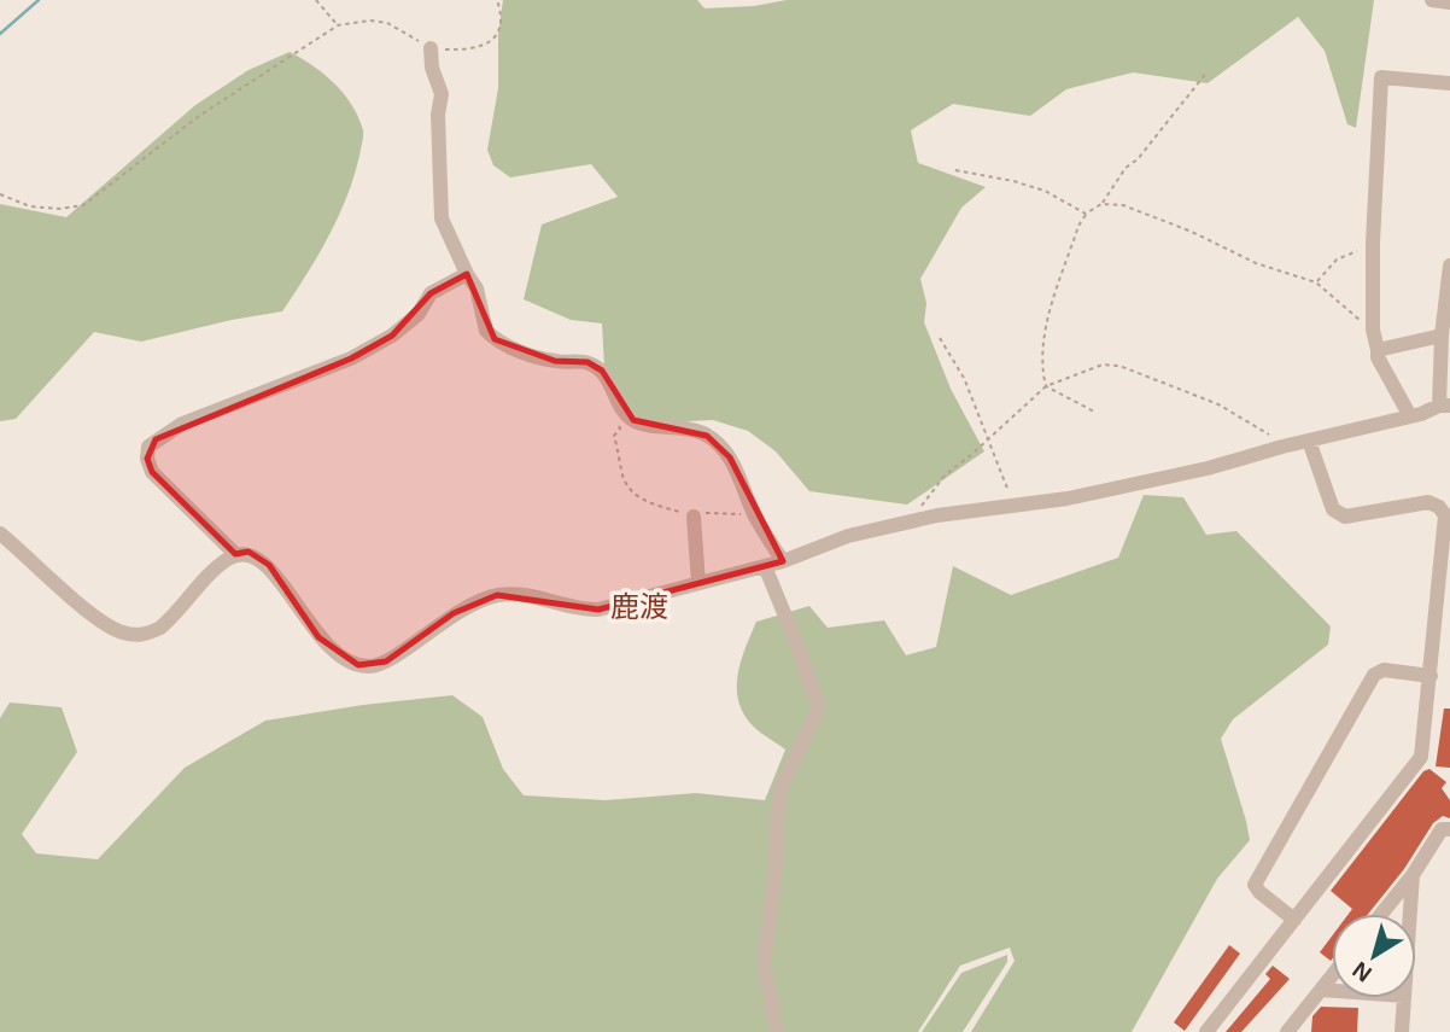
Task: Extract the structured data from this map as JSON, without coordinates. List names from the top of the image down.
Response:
{
  "districts": ["鹿渡"],
  "north": "bottom left"
}
